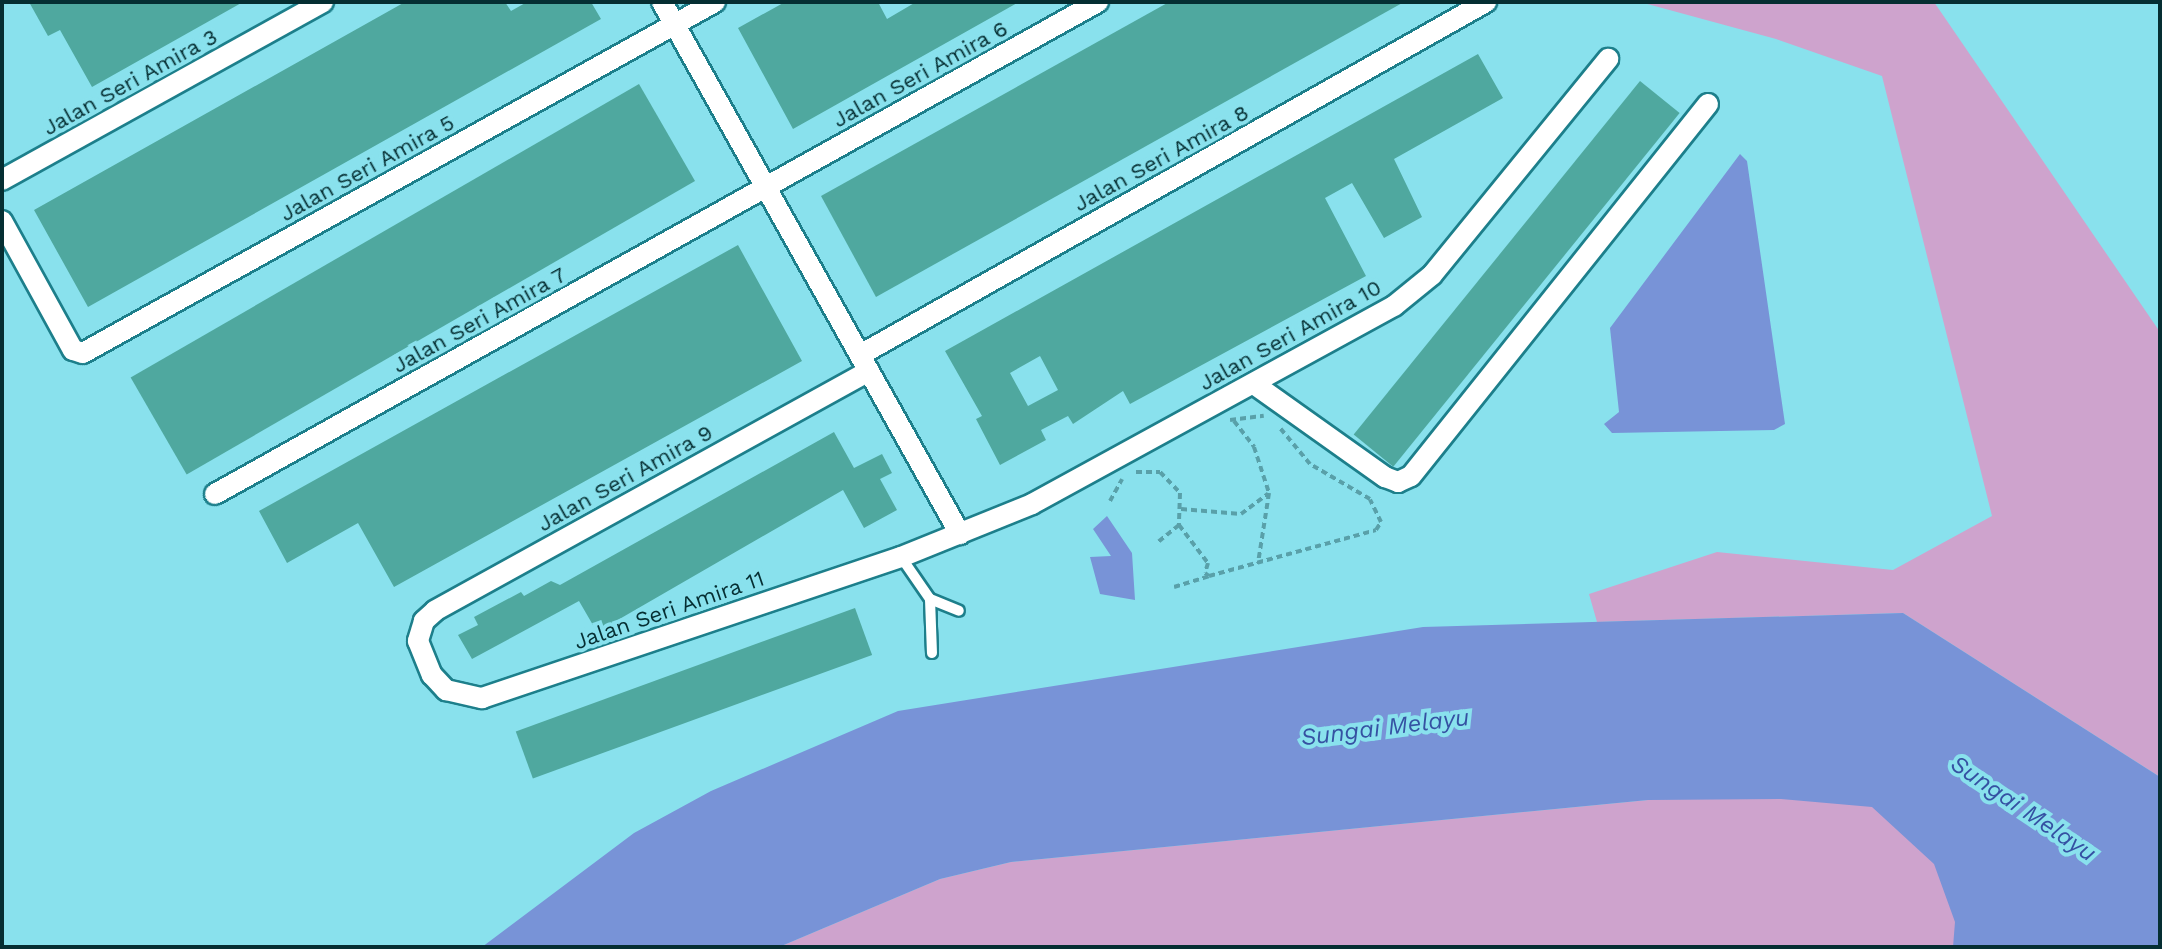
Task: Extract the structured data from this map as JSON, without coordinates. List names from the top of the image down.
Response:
{
  "streets": {
    "street": [
      "Jalan Seri Amira 6",
      "Jalan Seri Amira 3",
      "Jalan Seri Amira 8",
      "Jalan Seri Amira 5",
      "Jalan Seri Amira 7",
      "Jalan Seri Amira 10",
      "Jalan Seri Amira 9",
      "Jalan Seri Amira 11"
    ]
  },
  "crossings": [
    ["Jalan Seri Amira 6", "Jalan Seri Amira 7"],
    ["Jalan Seri Amira 8", "Jalan Seri Amira 9"],
    ["Jalan Seri Amira 10", "Jalan Seri Amira 11"],
    ["Jalan Seri Amira 9", "Jalan Seri Amira 11"]
  ],
  "water": ["Sungai Melayu"]
}
